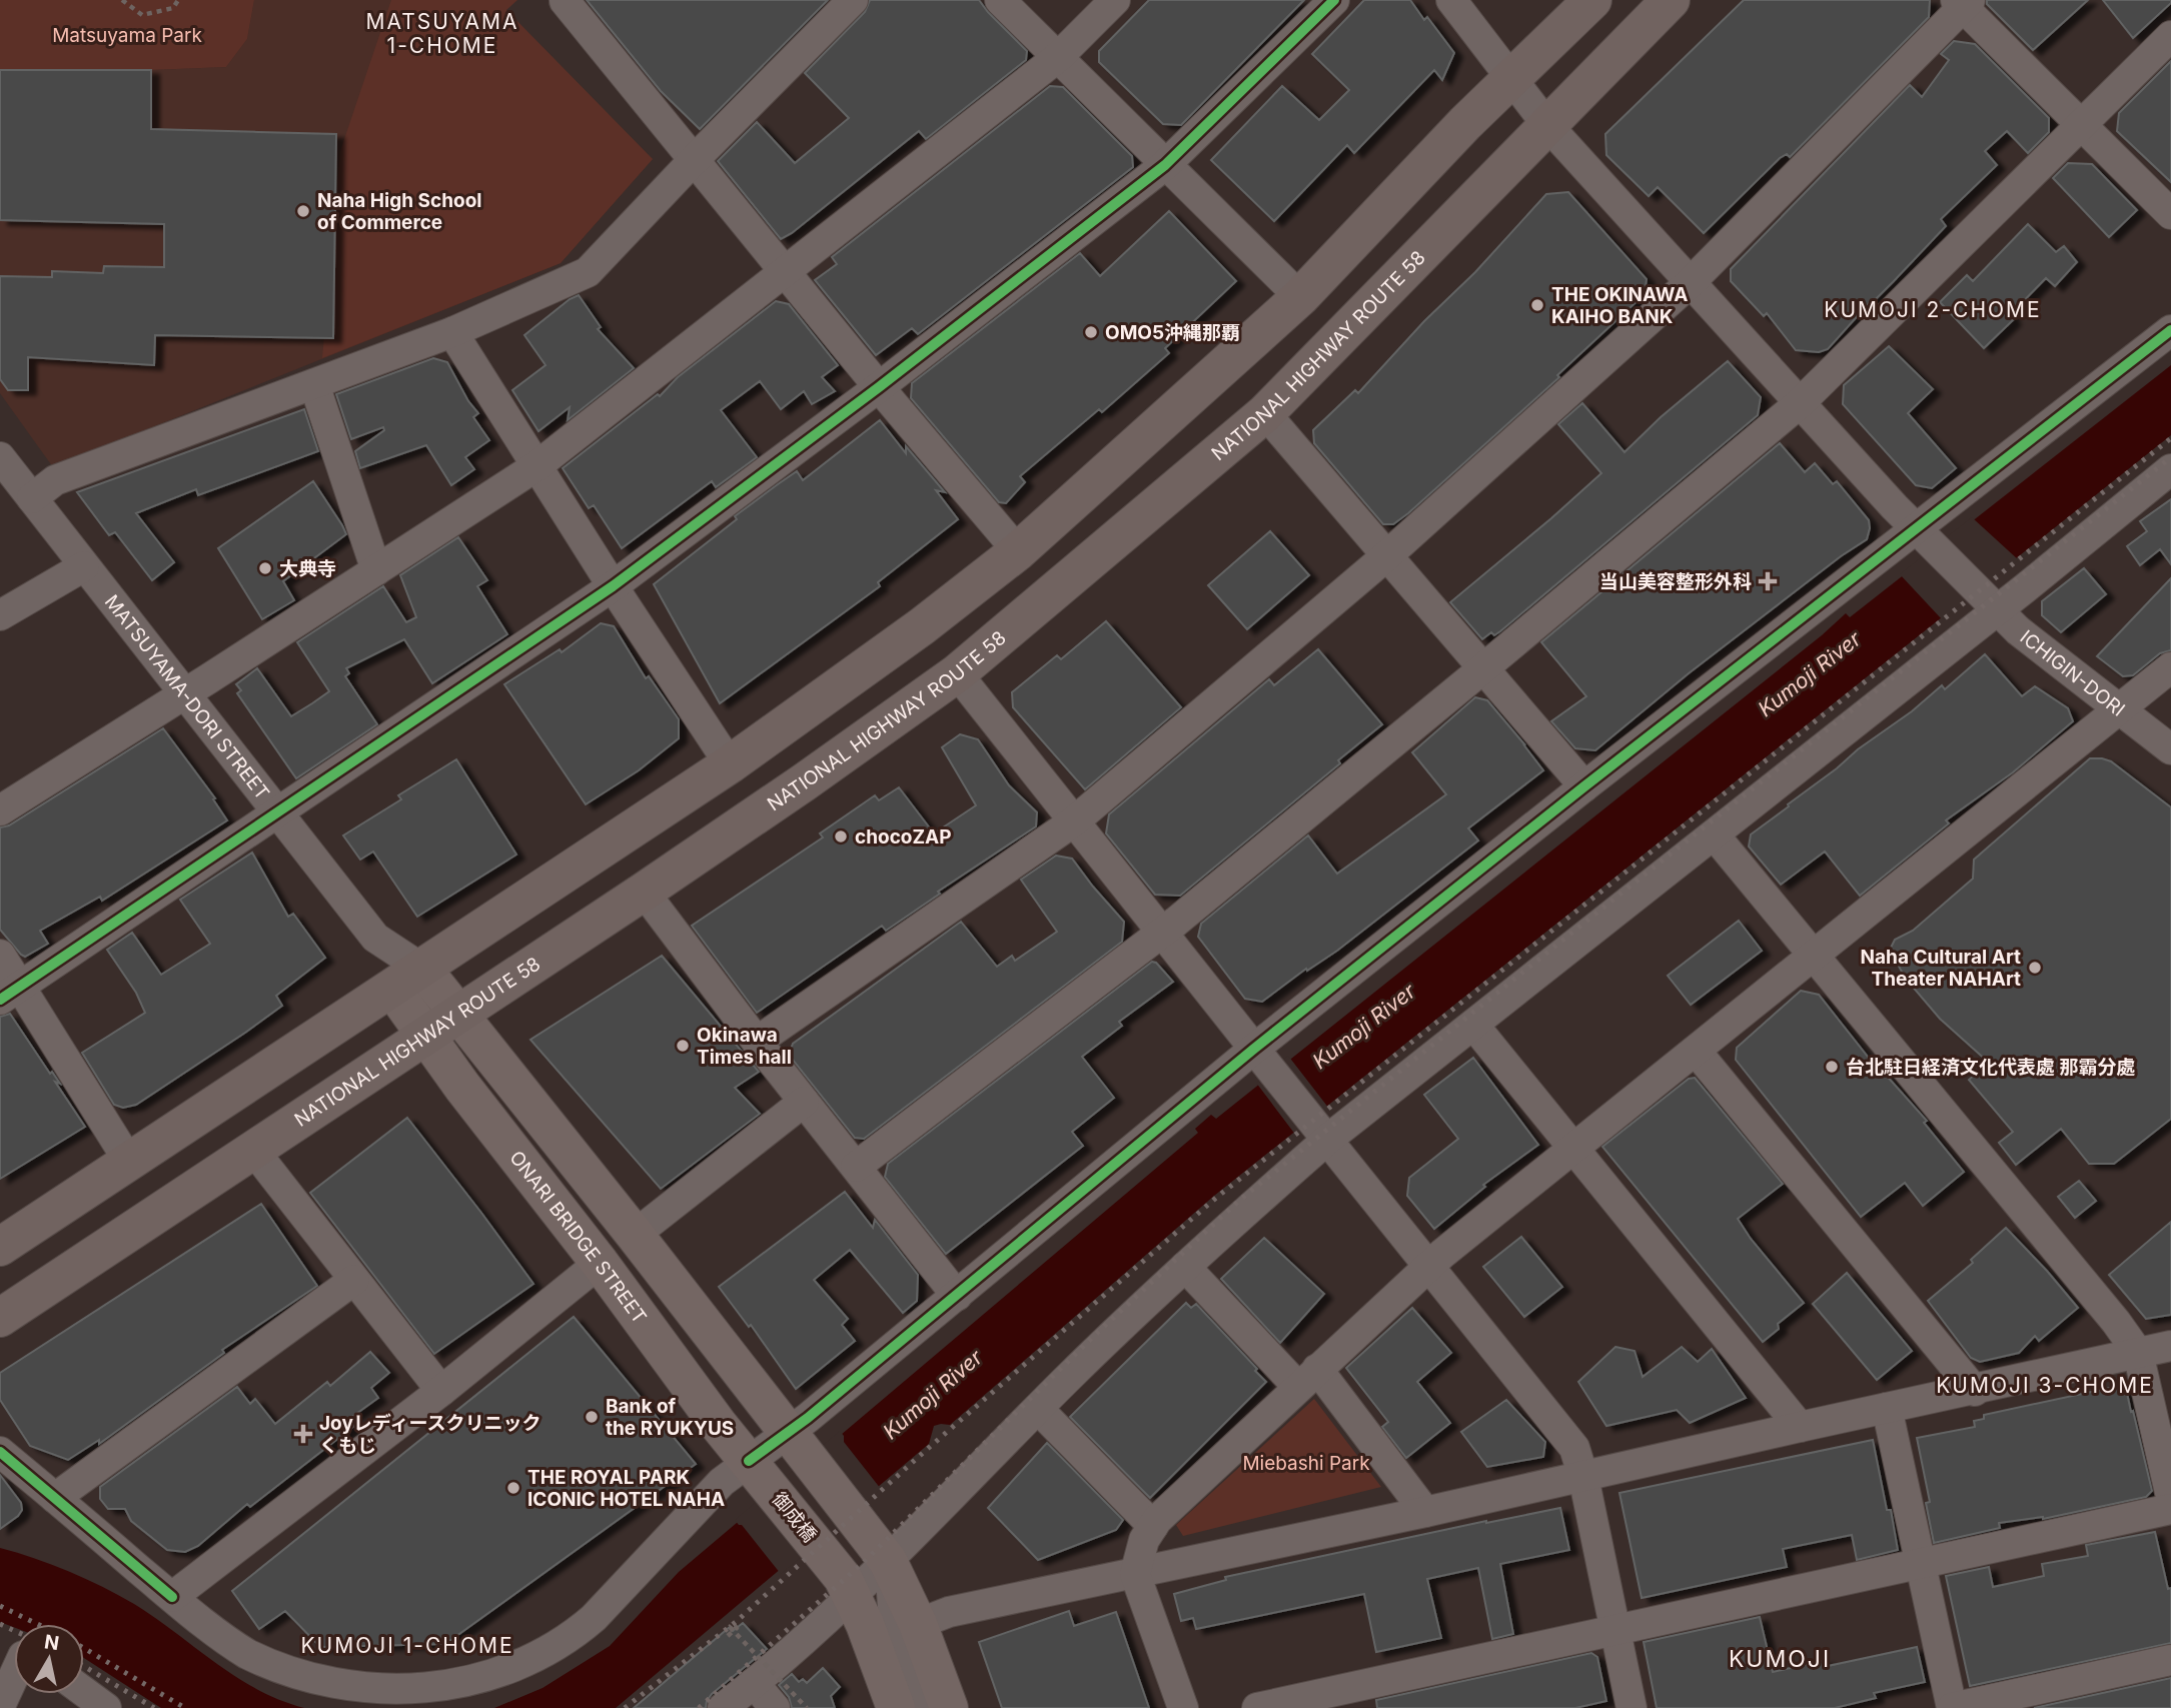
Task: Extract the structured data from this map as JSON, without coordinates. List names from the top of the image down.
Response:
{
  "streets": {
    "highway": ["NATIONAL HIGHWAY ROUTE 58"],
    "main road": ["ONARI BRIDGE STREET", "御成橋"],
    "street": ["ICHIGIN-DORI", "MATSUYAMA-DORI STREET"]
  },
  "crossings": [
    ["NATIONAL HIGHWAY ROUTE 58", "ICHIGIN-DORI"],
    ["NATIONAL HIGHWAY ROUTE 58", "ONARI BRIDGE STREET"],
    ["MATSUYAMA-DORI STREET", "ONARI BRIDGE STREET"],
    ["ONARI BRIDGE STREET", "御成橋"]
  ],
  "districts": [
    "MATSUYAMA 1-CHOME",
    "KUMOJI 2-CHOME",
    "KUMOJI 3-CHOME",
    "KUMOJI 1-CHOME",
    "KUMOJI"
  ],
  "water": ["Kumoji River"],
  "parks": ["Matsuyama Park", "Miebashi Park"],
  "places": {
    "other": [
      "Naha High School of Commerce",
      "THE OKINAWA KAIHO BANK",
      "OMO5沖縄那覇",
      "大典寺",
      "chocoZAP",
      "Naha Cultural Art Theater NAHArt",
      "Okinawa Times hall",
      "台北駐日経済文化代表處 那霸分處",
      "Bank of the RYUKYUS",
      "THE ROYAL PARK ICONIC HOTEL NAHA"
    ],
    "health": ["当山美容整形外科", "Joyレディースクリニック くもじ"]
  },
  "north": "top"
}
